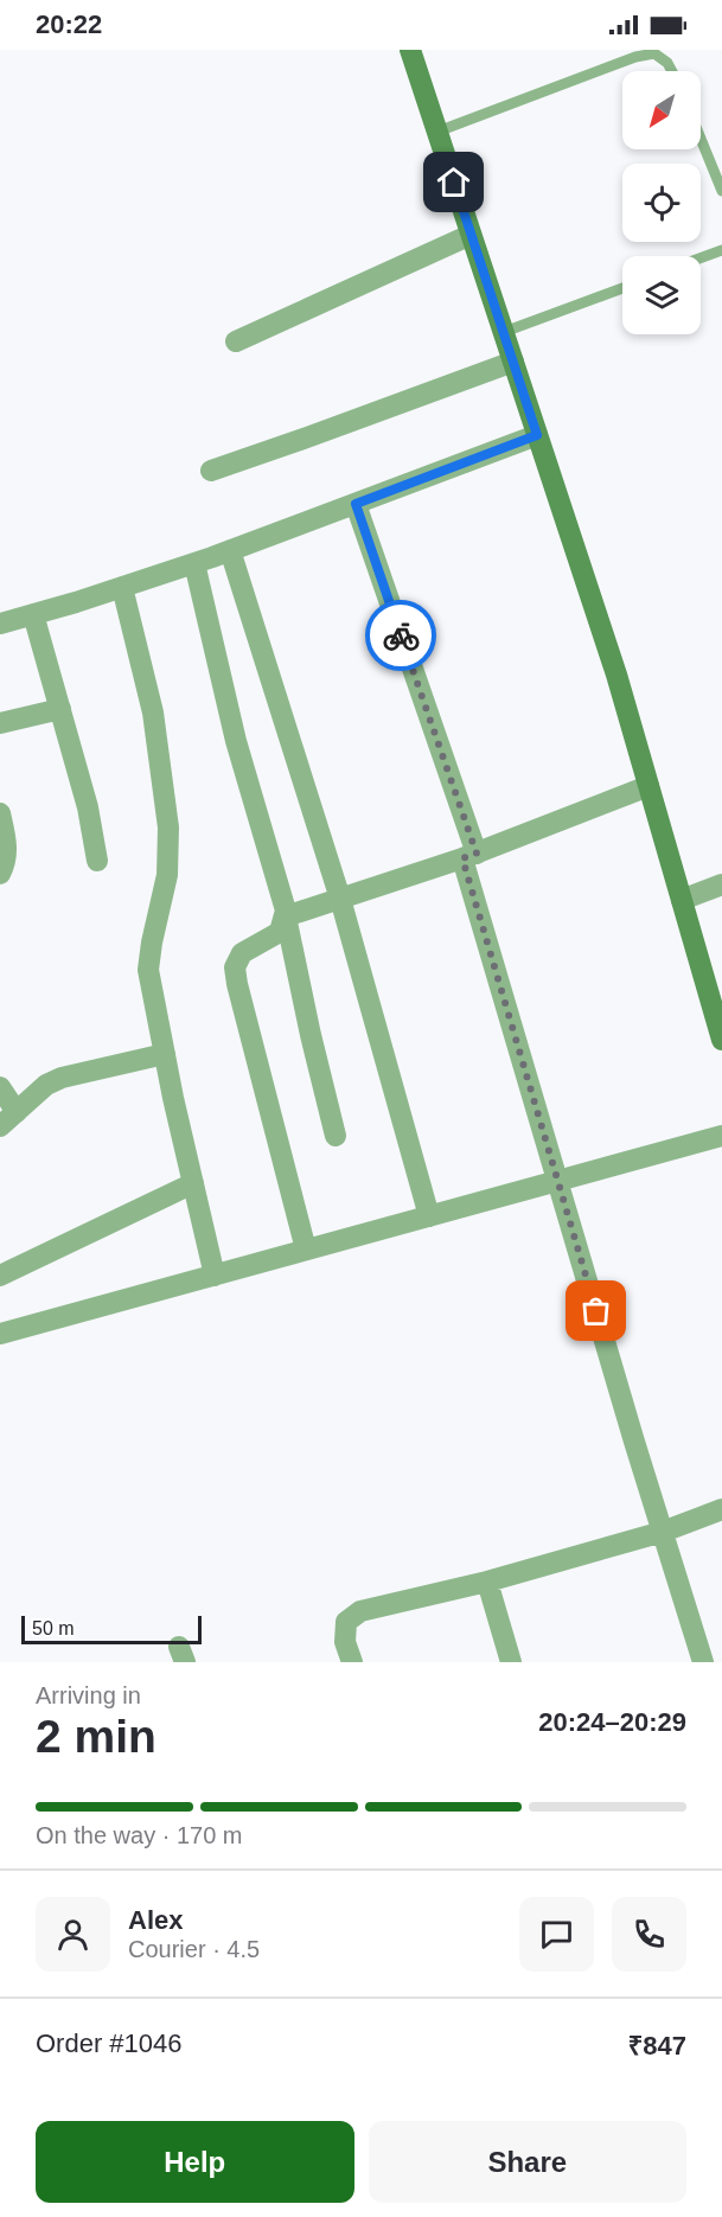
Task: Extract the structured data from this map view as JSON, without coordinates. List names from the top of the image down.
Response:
{
  "scale_bar": "50 m",
  "north": "bottom left",
  "page": {
    "status": "20:22",
    "scale": "50 m",
    "heading": ["2 min", "Arriving in", "20:24–20:29"],
    "panel": [
      "Alex",
      "Courier · 4.5",
      "Order #1046",
      "₹847"
    ],
    "bar": "On the way · 170 m",
    "buttons": ["Help", "Share"]
  }
}
